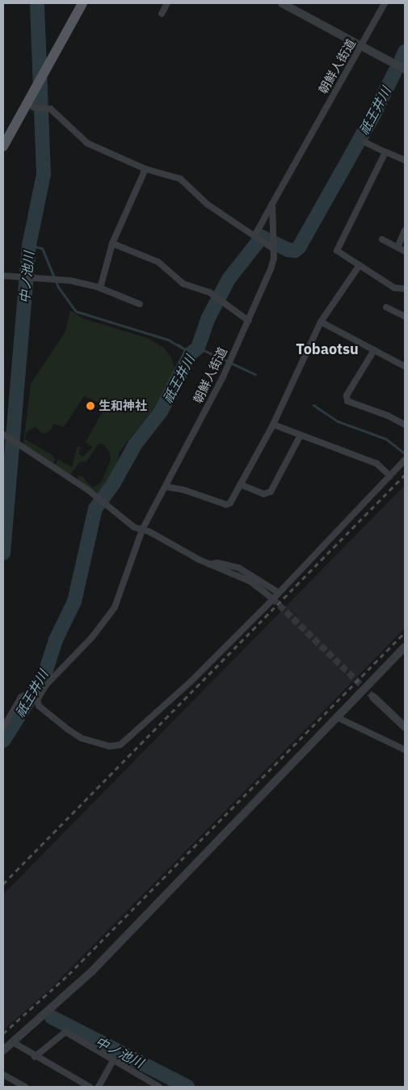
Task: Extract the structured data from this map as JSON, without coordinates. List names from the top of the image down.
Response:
{
  "streets": {
    "street": ["朝鮮人街道"]
  },
  "districts": ["Tobaotsu"],
  "water": ["祇王井川", "中ノ池川"],
  "places": ["生和神社"]
}
